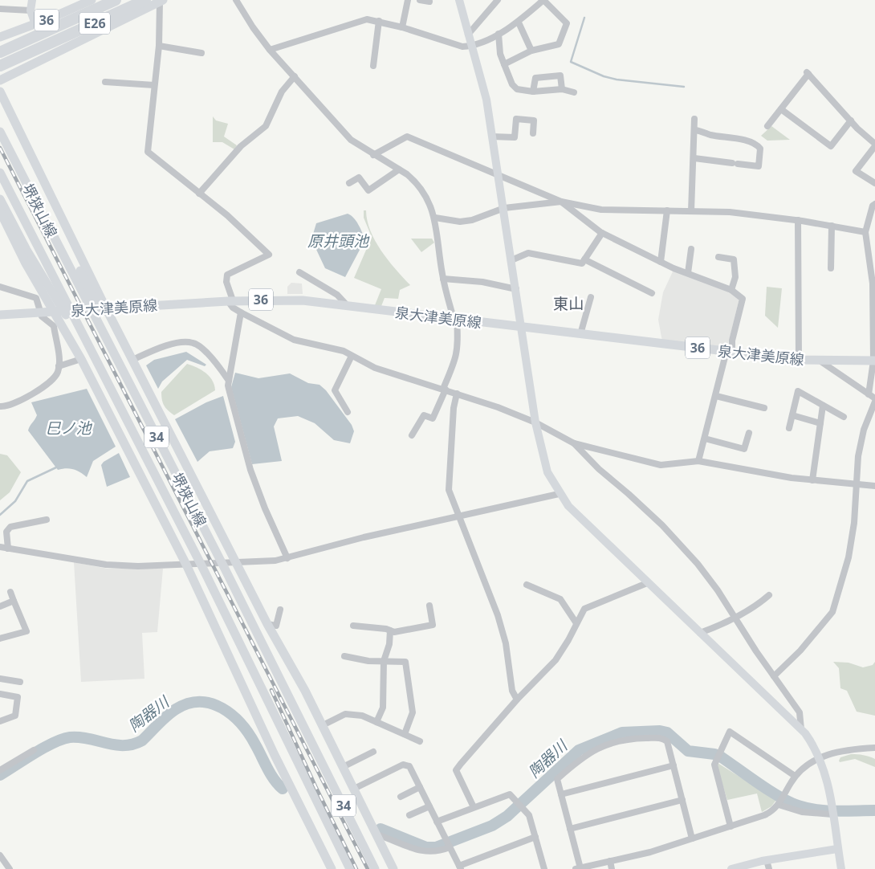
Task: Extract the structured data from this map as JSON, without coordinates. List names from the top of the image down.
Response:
{
  "streets": {
    "highway": ["E26"],
    "main road": [
      "36",
      "堺狭山線",
      "泉大津美原線",
      "34"
    ]
  },
  "crossings": [
    ["堺狭山線", "泉大津美原線"]
  ],
  "districts": ["東山"],
  "water": ["原井頭池", "巳ノ池", "陶器川"]
}
